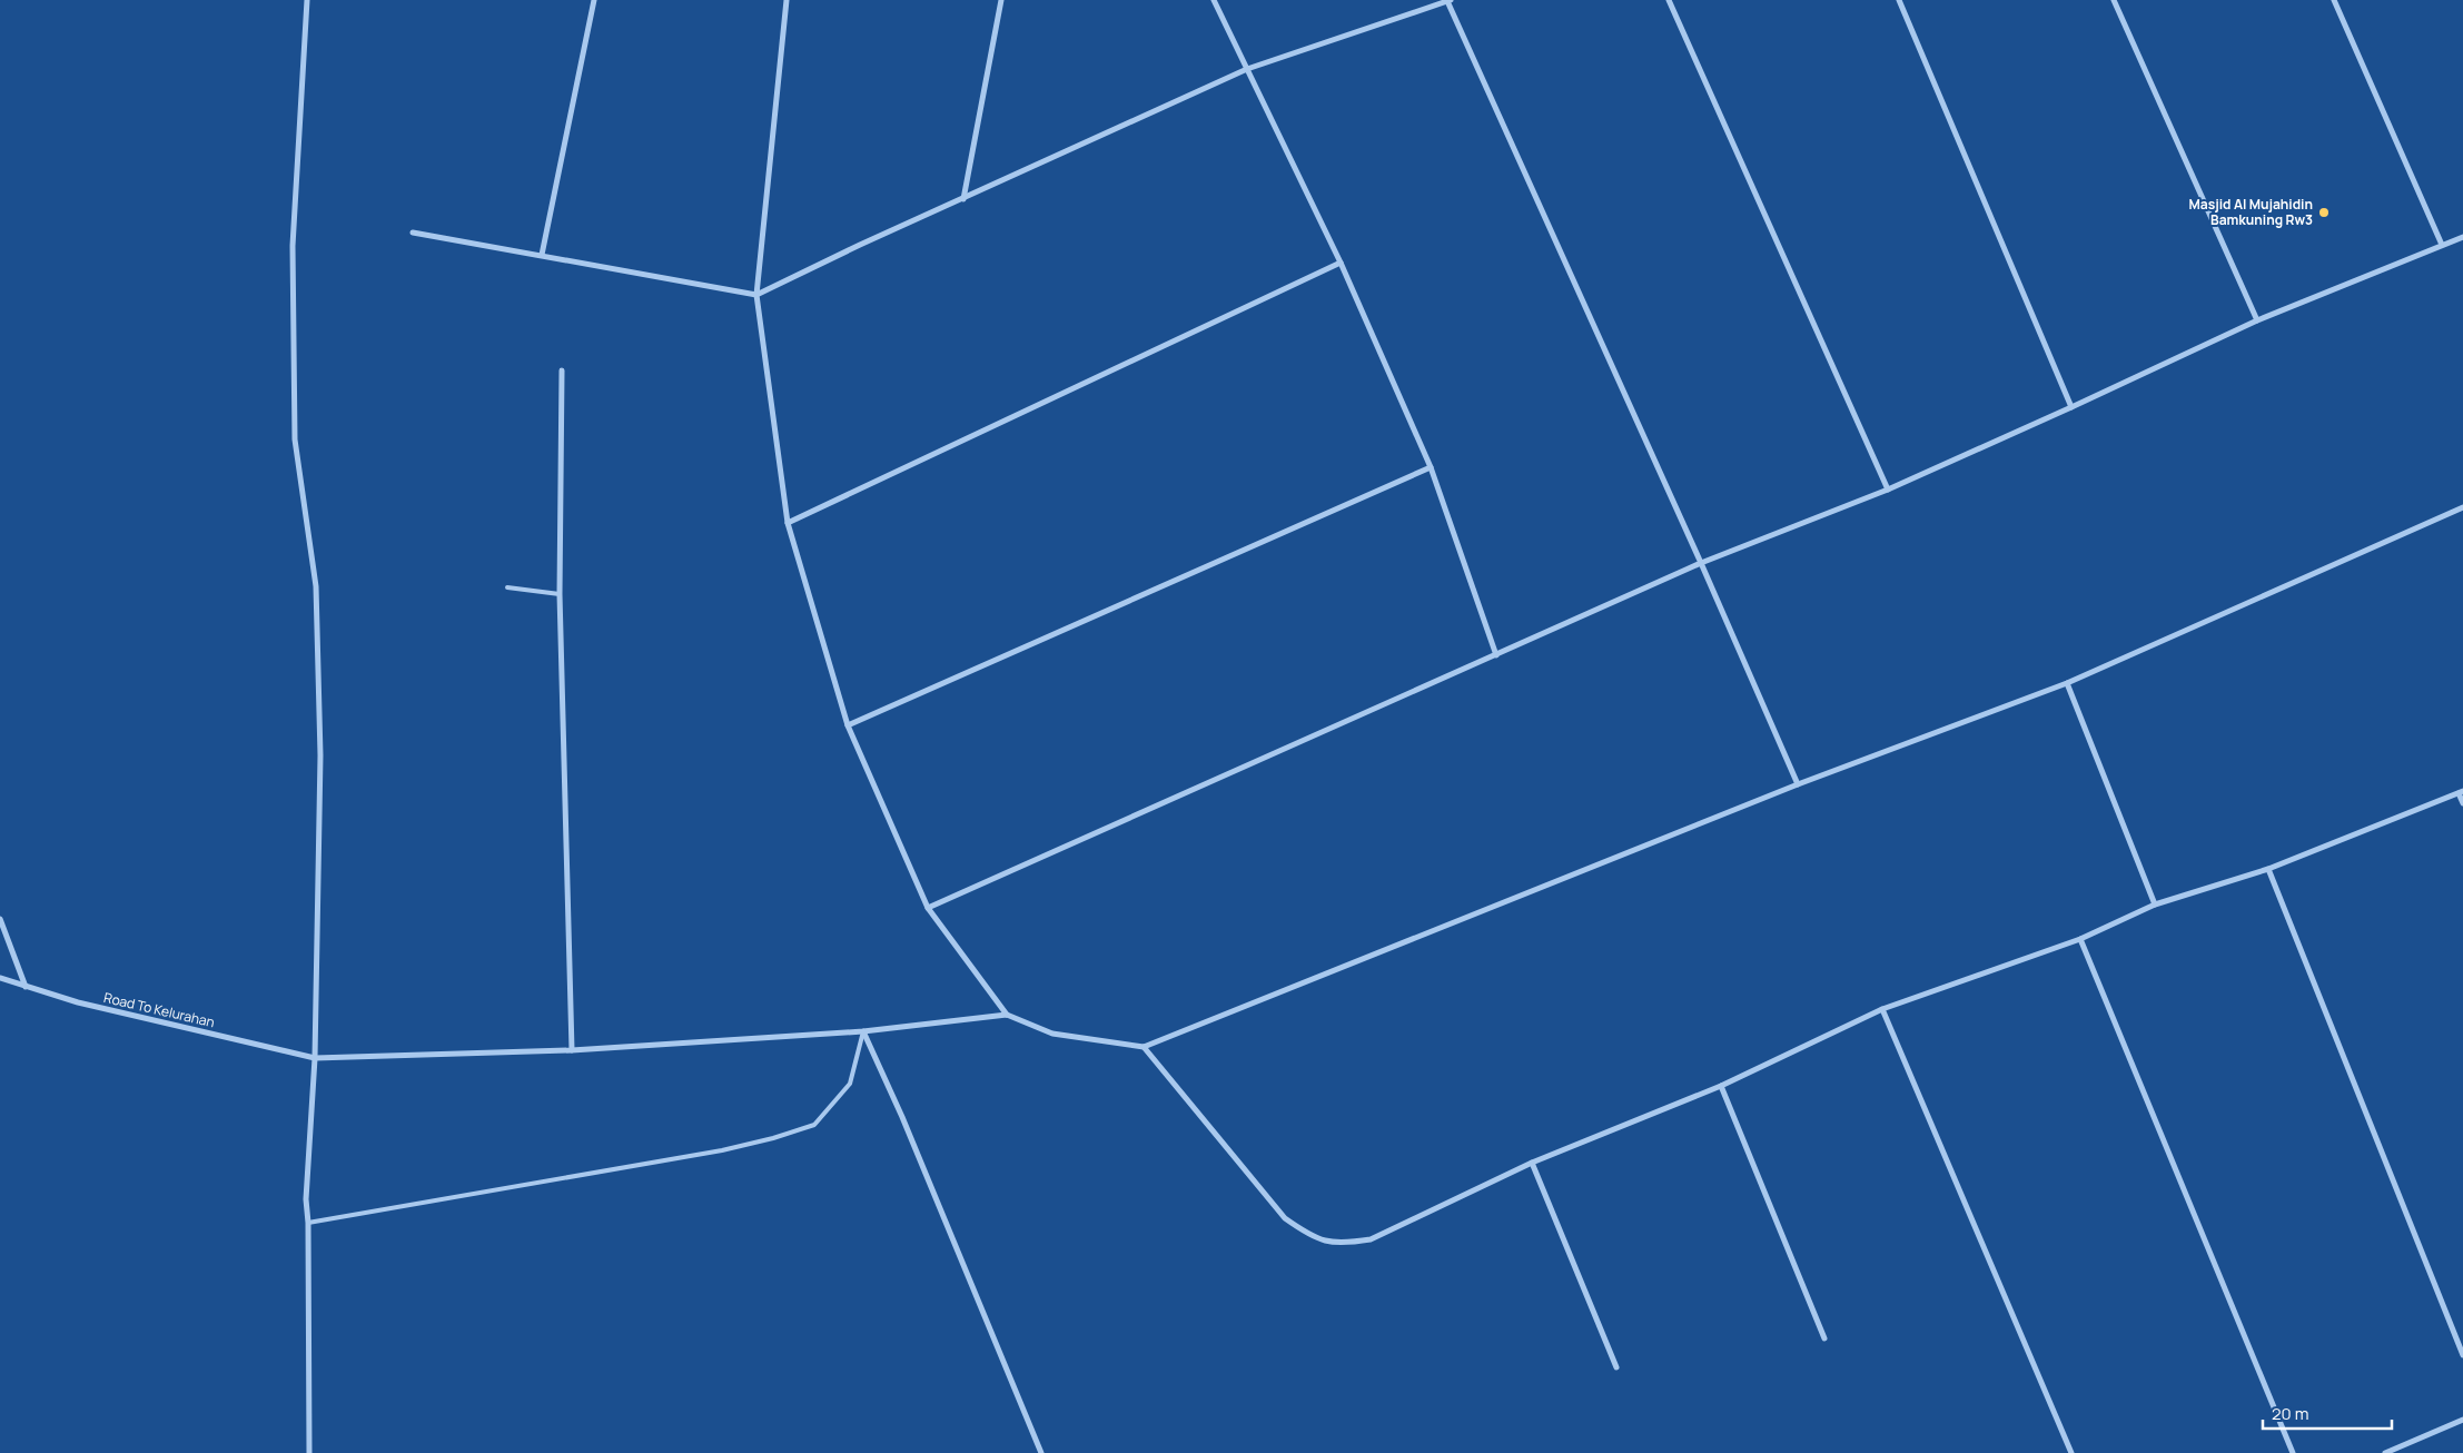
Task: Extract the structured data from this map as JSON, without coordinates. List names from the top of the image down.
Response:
{
  "streets": {
    "street": ["Road To Kelurahan"]
  },
  "places": ["Masjid Al Mujahidin Bamkuning Rw3"],
  "scale_bar": "20 m"
}
